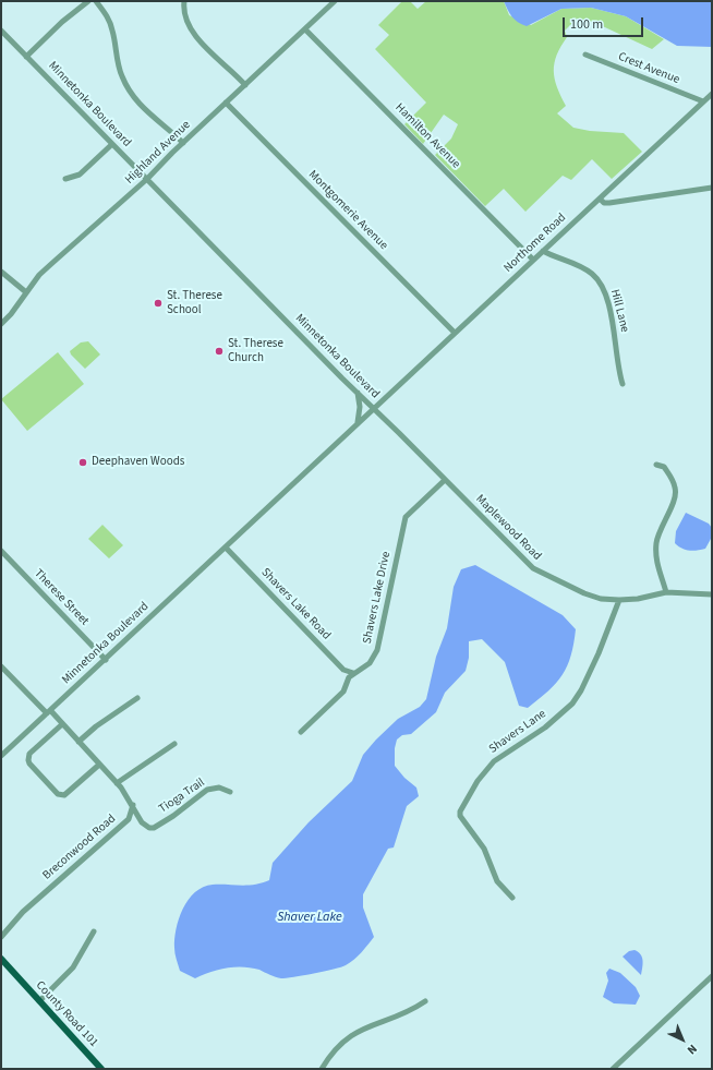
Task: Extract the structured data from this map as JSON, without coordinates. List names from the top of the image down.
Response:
{
  "streets": {
    "main road": ["County Road 101"],
    "street": [
      "Crest Avenue",
      "Minnetonka Boulevard",
      "Hamilton Avenue",
      "Highland Avenue",
      "Montgomerie Avenue",
      "Northome Road",
      "Hill Lane",
      "Maplewood Road",
      "Therese Street",
      "Shavers Lake Drive",
      "Shavers Lake Road",
      "Shavers Lane",
      "Tioga Trail",
      "Breconwood Road"
    ]
  },
  "crossings": [
    ["Crest Avenue", "Northome Road"],
    ["Minnetonka Boulevard", "Highland Avenue"],
    ["Minnetonka Boulevard", "Northome Road"],
    ["Minnetonka Boulevard", "Maplewood Road"],
    ["Minnetonka Boulevard", "Therese Street"],
    ["Minnetonka Boulevard", "Shavers Lake Road"],
    ["Hamilton Avenue", "Highland Avenue"],
    ["Hamilton Avenue", "Northome Road"],
    ["Highland Avenue", "Montgomerie Avenue"],
    ["Montgomerie Avenue", "Northome Road"],
    ["Northome Road", "Hill Lane"],
    ["Northome Road", "Maplewood Road"],
    ["Maplewood Road", "Shavers Lake Drive"],
    ["Maplewood Road", "Shavers Lane"],
    ["Shavers Lake Drive", "Shavers Lake Road"]
  ],
  "water": ["Shaver Lake"],
  "places": ["St. Therese School", "St. Therese Church", "Deephaven Woods"],
  "scale_bar": "100 m",
  "north": "bottom right"
}
